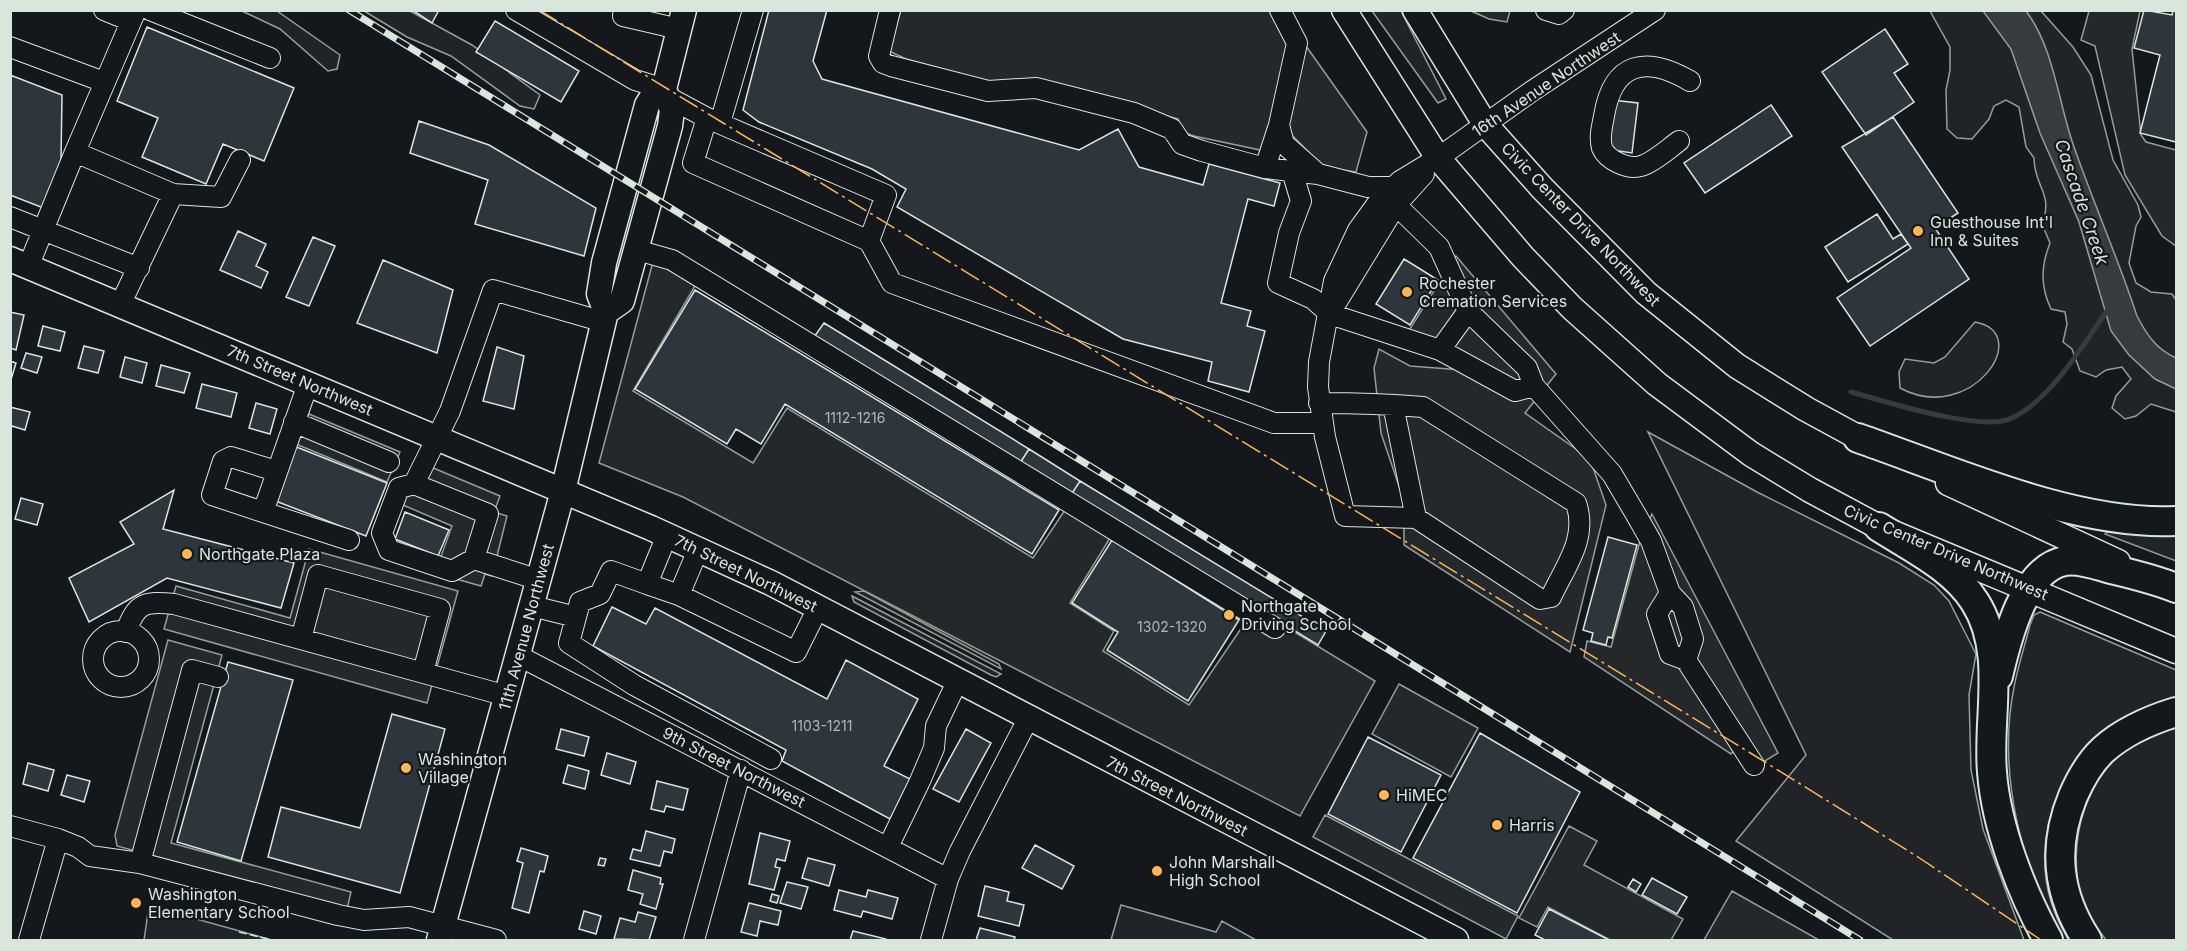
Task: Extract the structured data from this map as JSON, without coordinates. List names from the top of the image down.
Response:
{
  "streets": {
    "main road": ["Civic Center Drive Northwest", "7th Street Northwest", "11th Avenue Northwest"],
    "street": ["16th Avenue Northwest", "9th Street Northwest"]
  },
  "crossings": [
    ["16th Avenue Northwest", "Civic Center Drive Northwest"],
    ["7th Street Northwest", "11th Avenue Northwest"],
    ["11th Avenue Northwest", "9th Street Northwest"]
  ],
  "water": ["Cascade Creek"],
  "places": [
    "Guesthouse Int'l Inn & Suites",
    "Rochester Cremation Services",
    "Northgate Plaza",
    "Northgate Driving School",
    "Washington Village",
    "HiMEC",
    "Harris",
    "John Marshall High School",
    "Washington Elementary School"
  ],
  "house_numbers": ["1112-1216", "1302-1320", "1103-1211"]
}
